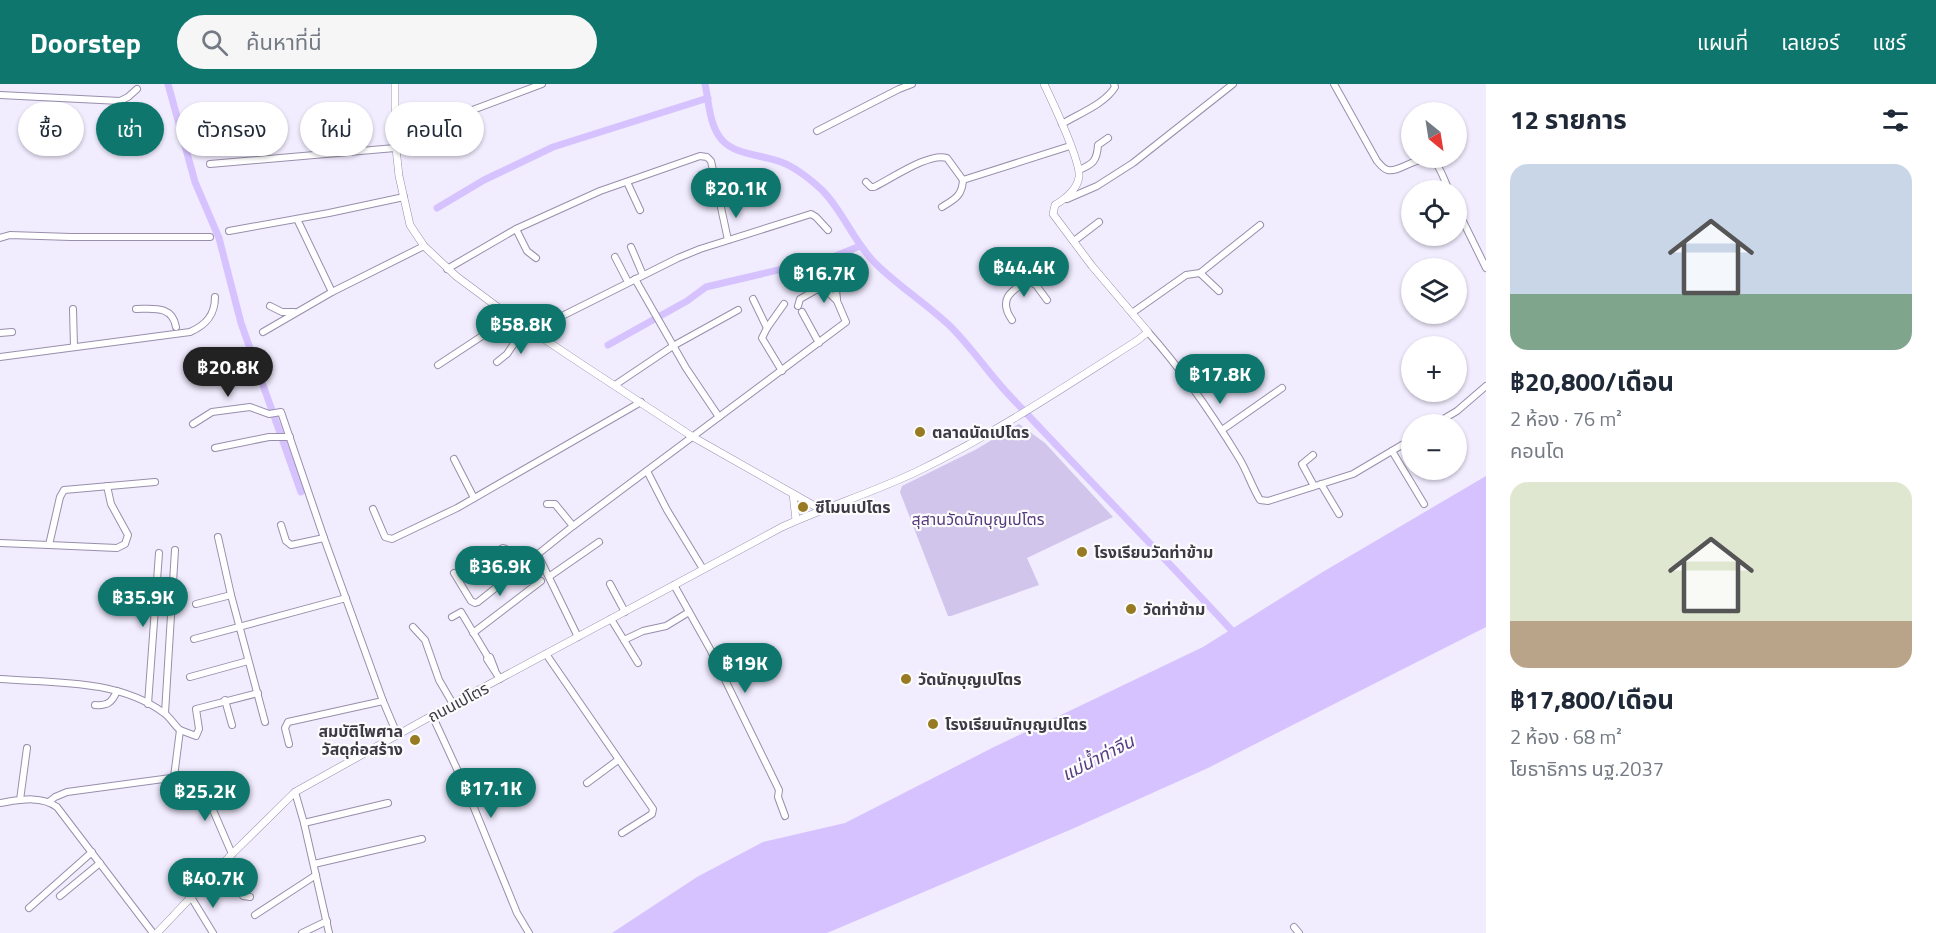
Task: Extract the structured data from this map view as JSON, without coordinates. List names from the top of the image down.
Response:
{
  "streets": {
    "street": ["ถนนเปโตร"]
  },
  "water": ["แม่น้ำท่าจีน"],
  "parks": ["สุสานวัดนักบุญเปโตร"],
  "places": [
    "ตลาดนัดเปโตร",
    "ซีโมนเปโตร",
    "โรงเรียนวัดท่าข้าม",
    "วัดท่าข้าม",
    "วัดนักบุญเปโตร",
    "โรงเรียนนักบุญเปโตร",
    "สมบัติไพศาล วัสดุก่อสร้าง"
  ],
  "north": "bottom right",
  "page": {
    "header": "Doorstep",
    "search": "ค้นหาที่นี่",
    "nav": ["แผนที่", "เลเยอร์", "แชร์"],
    "heading": "12 รายการ",
    "map_buttons": ["+", "−"],
    "chip": [
      "ซื้อ",
      "เช่า",
      "ตัวกรอง",
      "ใหม่",
      "คอนโด"
    ],
    "list": [
      {
        "name": "฿20,800/เดือน",
        "note": "2 ห้อง · 76 m² · คอนโด"
      },
      {
        "name": "฿17,800/เดือน",
        "note": "2 ห้อง · 68 m² · โยธาธิการ นฐ.2037"
      }
    ],
    "price": [
      "฿20.1K",
      "฿44.4K",
      "฿16.7K",
      "฿58.8K",
      "฿20.8K",
      "฿17.8K",
      "฿36.9K",
      "฿35.9K",
      "฿19K",
      "฿17.1K",
      "฿25.2K",
      "฿40.7K"
    ]
  }
}
